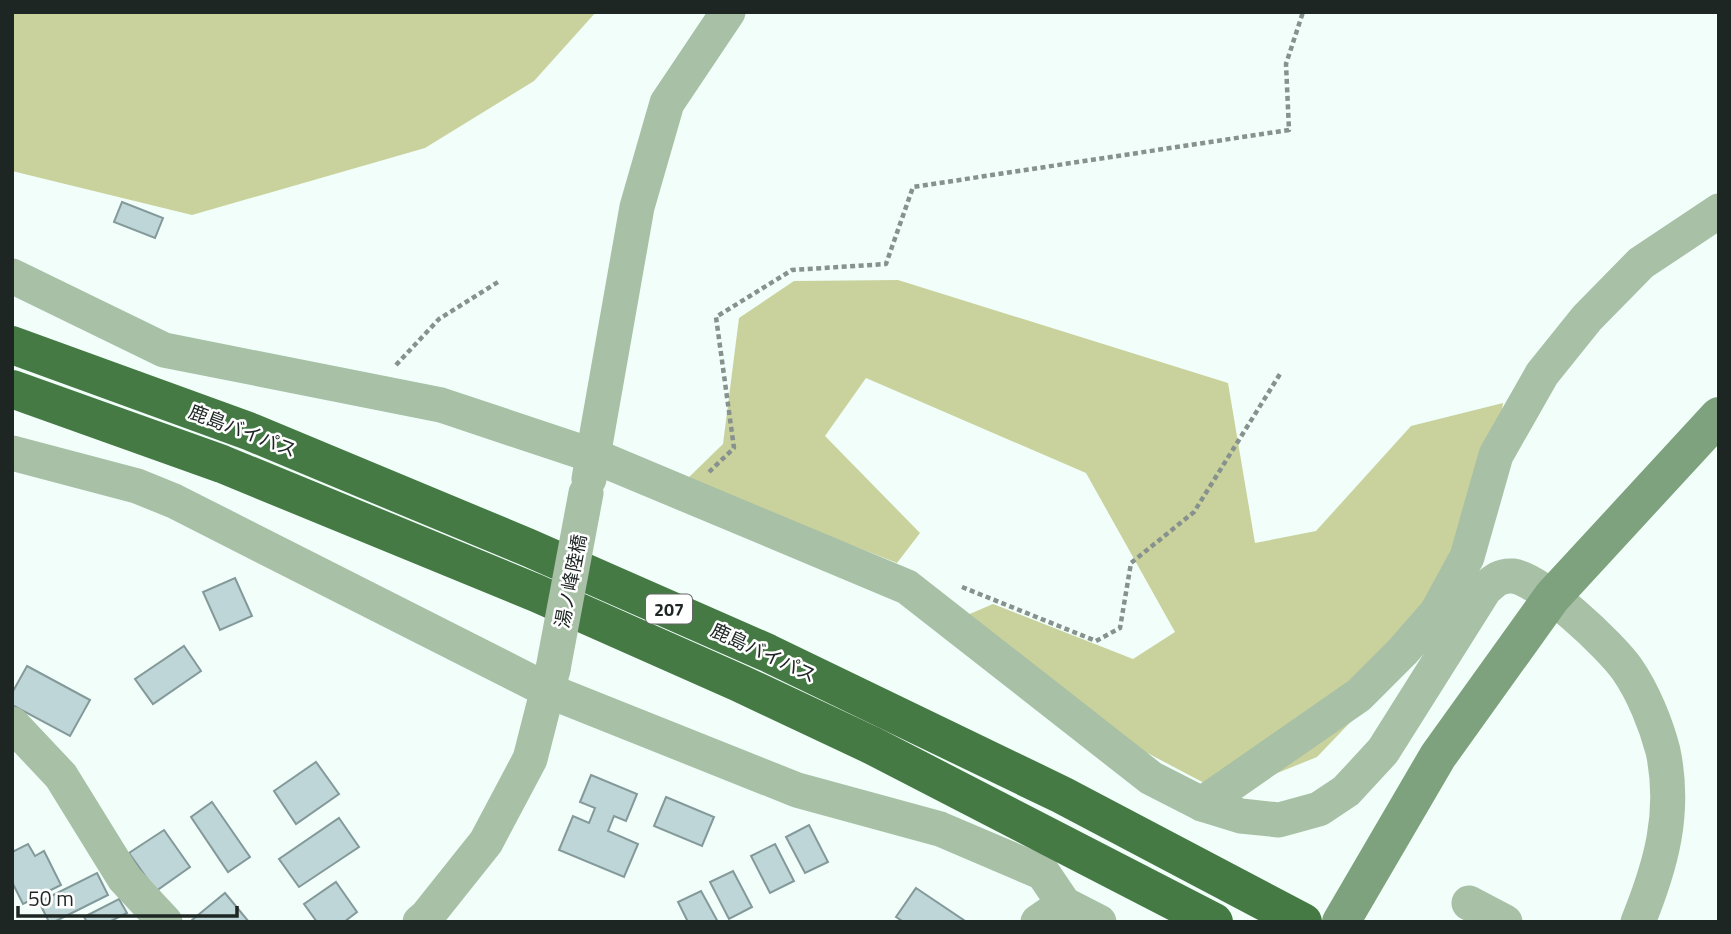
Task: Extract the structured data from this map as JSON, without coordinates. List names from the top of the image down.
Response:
{
  "streets": {
    "highway": ["鹿島バイパス", "207"],
    "street": ["湯ノ峰陸橋"]
  },
  "scale_bar": "50 m"
}
